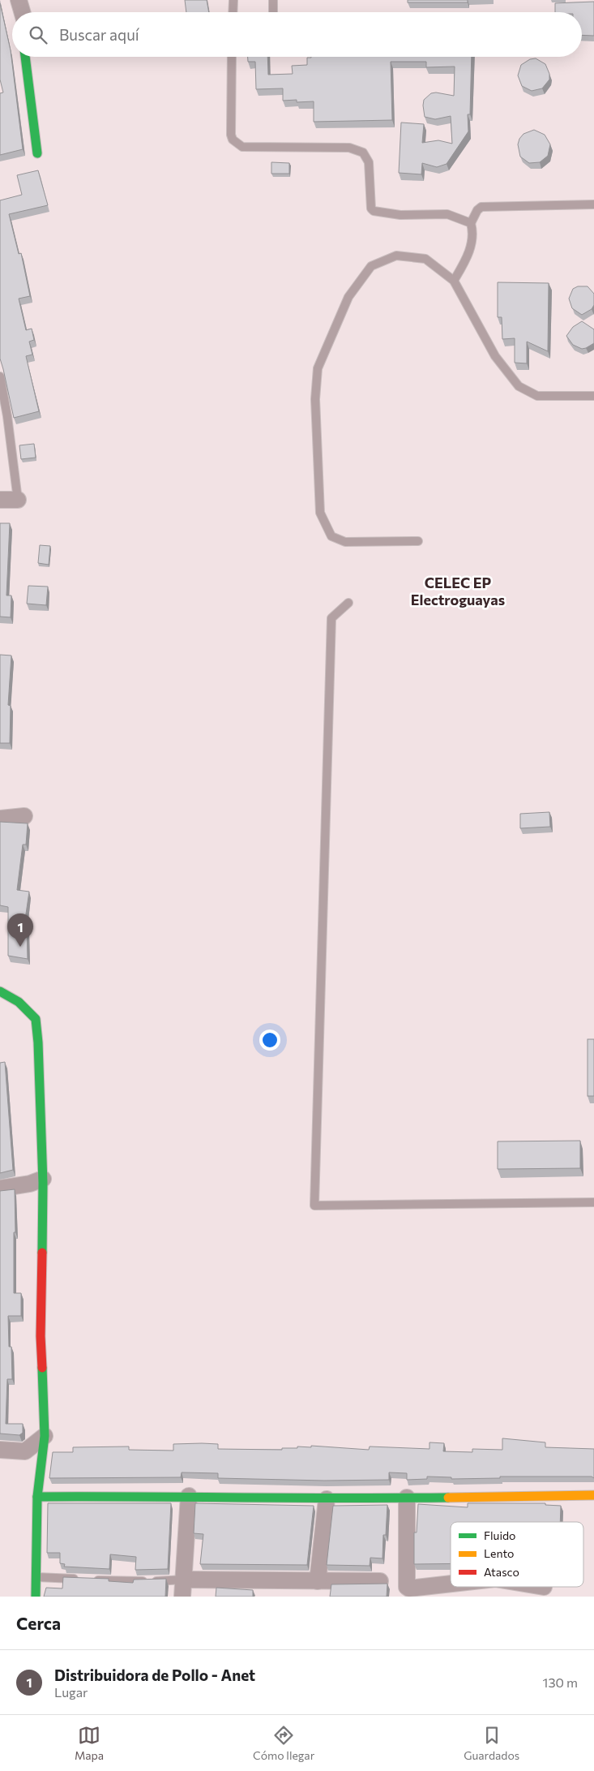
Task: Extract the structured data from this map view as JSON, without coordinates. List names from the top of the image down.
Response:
{
  "districts": ["CELEC EP Electroguayas"],
  "legend": ["Fluido", "Lento", "Atasco"],
  "page": {
    "search": "Buscar aquí",
    "pins": "1",
    "heading": "Cerca",
    "list": [
      {
        "mark": "1",
        "name": "Distribuidora de Pollo - Anet",
        "note": "Lugar",
        "value": "130 m"
      }
    ],
    "nav": ["Mapa", "Cómo llegar", "Guardados"]
  }
}
